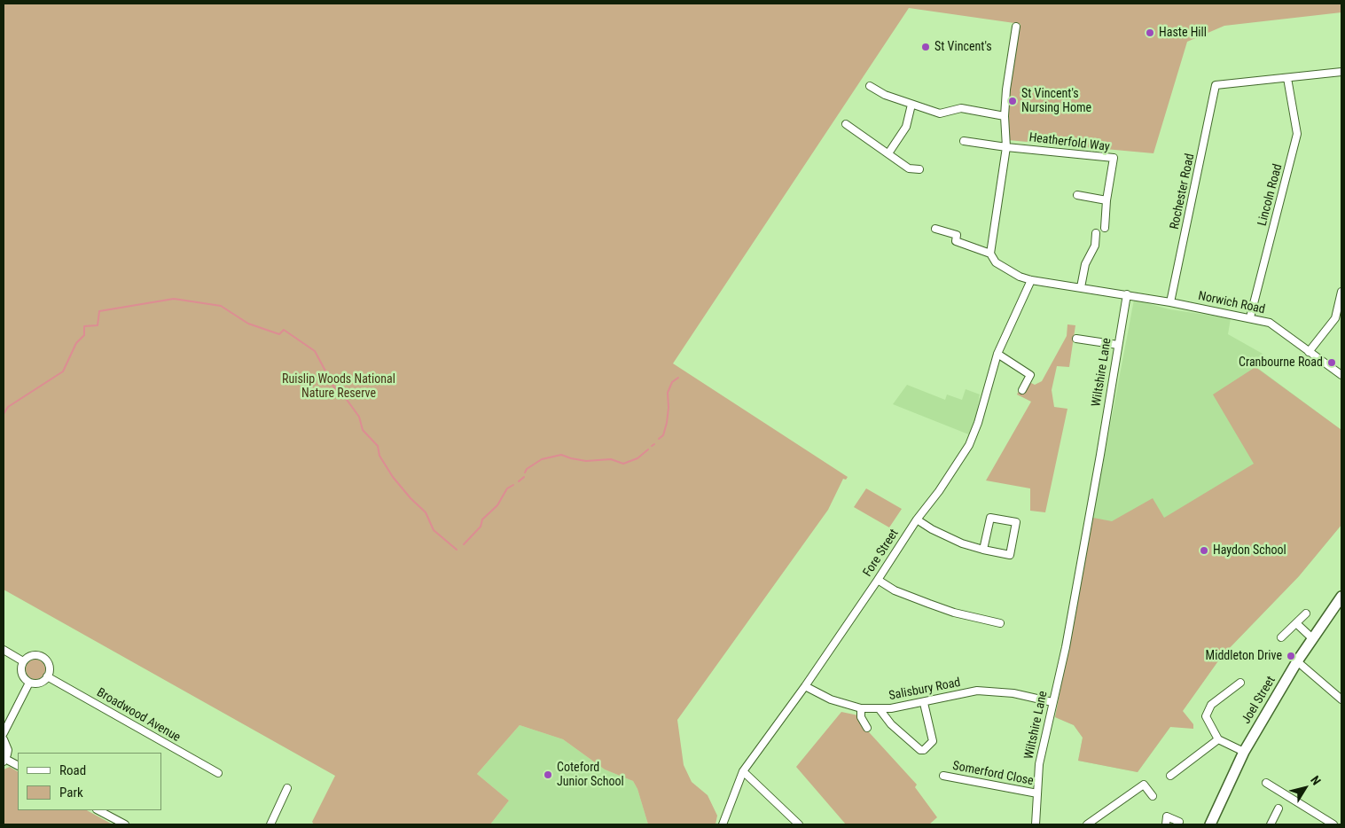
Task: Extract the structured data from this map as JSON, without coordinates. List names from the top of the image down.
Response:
{
  "streets": {
    "main road": ["Joel Street"],
    "street": [
      "Heatherfold Way",
      "Rochester Road",
      "Lincoln Road",
      "Norwich Road",
      "Wiltshire Lane",
      "Fore Street",
      "Salisbury Road",
      "Broadwood Avenue",
      "Somerford Close"
    ]
  },
  "crossings": [
    ["Rochester Road", "Lincoln Road"],
    ["Rochester Road", "Norwich Road"],
    ["Lincoln Road", "Norwich Road"],
    ["Norwich Road", "Wiltshire Lane"],
    ["Wiltshire Lane", "Salisbury Road"],
    ["Wiltshire Lane", "Somerford Close"],
    ["Fore Street", "Salisbury Road"]
  ],
  "parks": ["Ruislip Woods National Nature Reserve"],
  "places": [
    "Haste Hill",
    "St Vincent's",
    "St Vincent's Nursing Home",
    "Cranbourne Road",
    "Haydon School",
    "Middleton Drive",
    "Coteford Junior School"
  ],
  "legend": ["Road", "Park"],
  "north": "top right"
}
